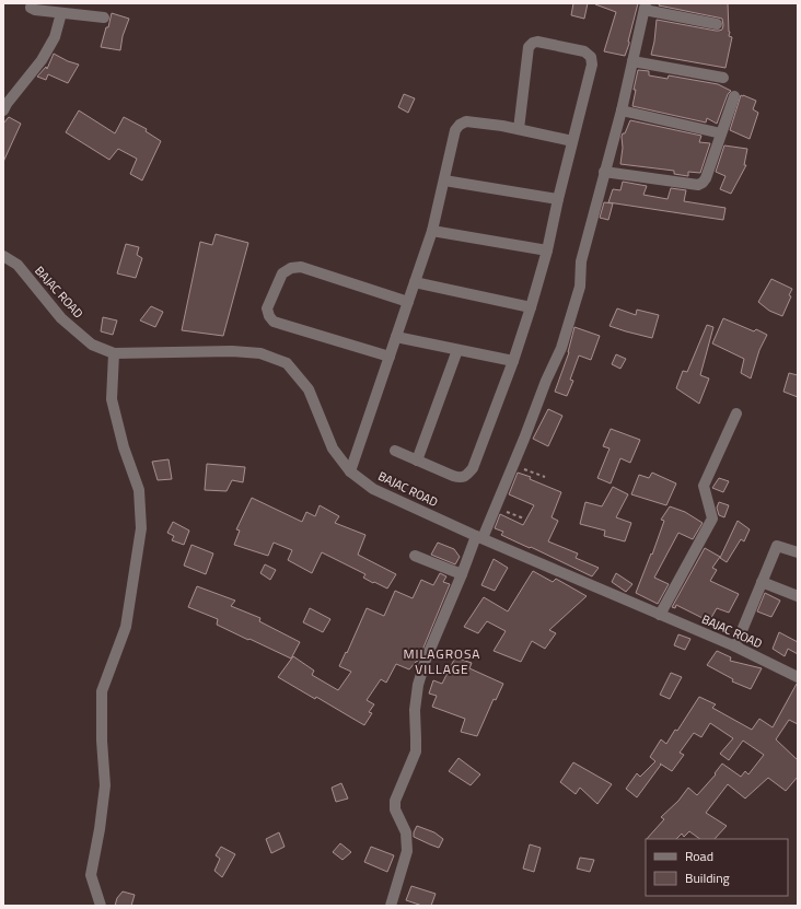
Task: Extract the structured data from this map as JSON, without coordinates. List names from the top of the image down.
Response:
{
  "streets": {
    "street": ["BAJAC ROAD"]
  },
  "districts": ["MILAGROSA VILLAGE"],
  "legend": ["Road", "Building"]
}
